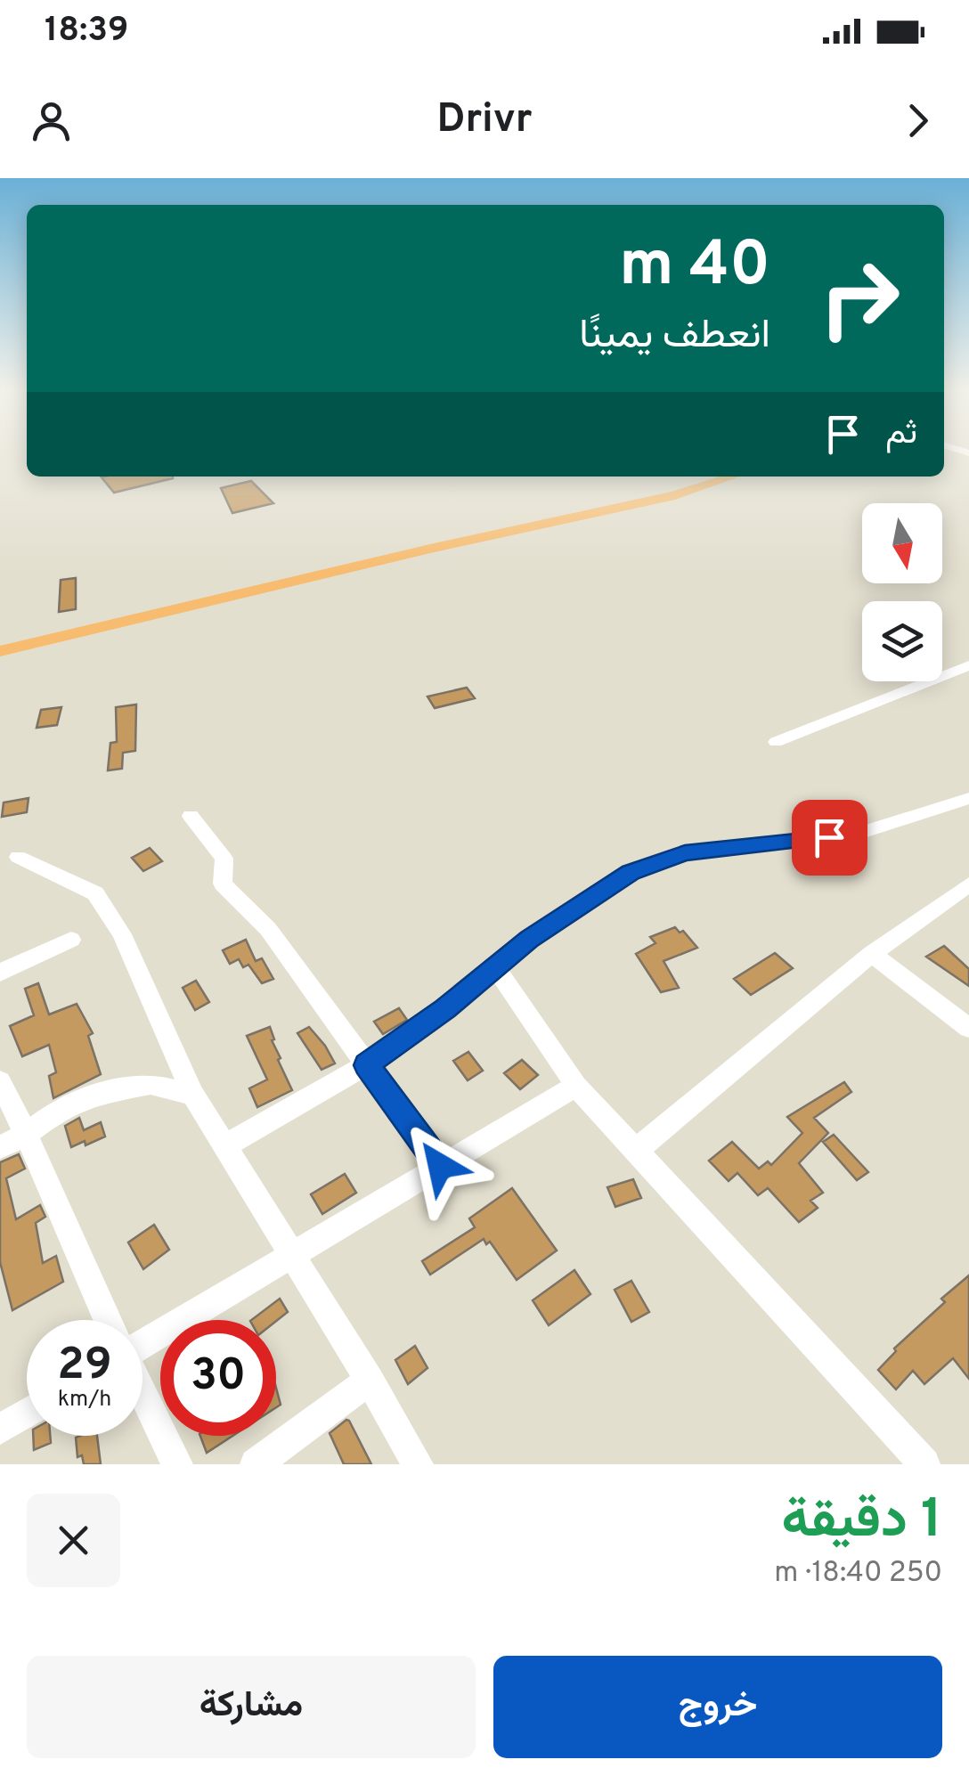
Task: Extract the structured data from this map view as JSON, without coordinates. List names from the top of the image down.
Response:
{
  "north": "bottom",
  "page": {
    "status": "18:39",
    "header": "Drivr",
    "turn": ["40 m", "انعطف يمينًا"],
    "then": "ثم",
    "speed": "29 km/h",
    "limit": "30",
    "heading": ["1 دقيقة", "250 m · 18:40"],
    "buttons": ["خروج", "مشاركة"]
  }
}
